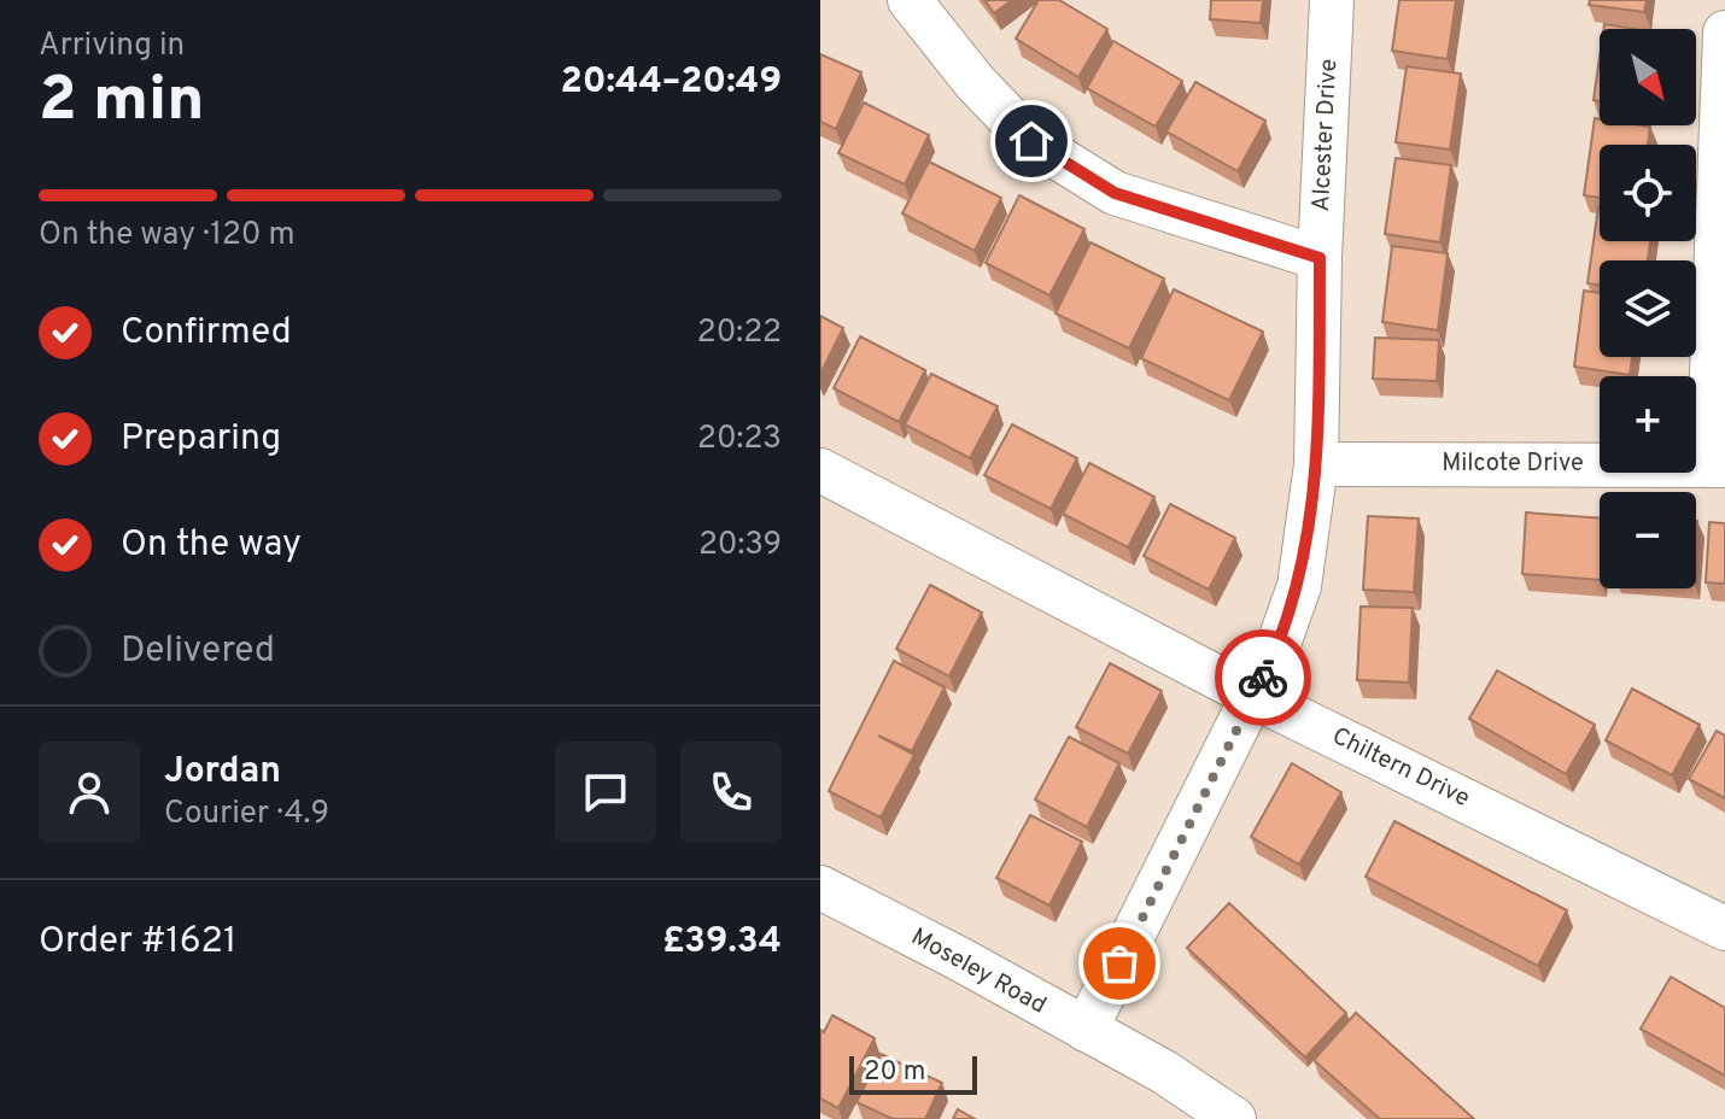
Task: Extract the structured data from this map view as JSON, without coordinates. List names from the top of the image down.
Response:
{
  "streets": {
    "street": [
      "Alcester Drive",
      "Milcote Drive",
      "Chiltern Drive",
      "Moseley Road"
    ]
  },
  "crossings": [
    ["Alcester Drive", "Milcote Drive"],
    ["Alcester Drive", "Chiltern Drive"],
    ["Alcester Drive", "Moseley Road"]
  ],
  "scale_bar": "20 m",
  "north": "bottom right",
  "page": {
    "heading": ["2 min", "Arriving in", "20:44–20:49"],
    "panel": [
      "Jordan",
      "Courier · 4.9",
      "Order #1621",
      "£39.34"
    ],
    "map_buttons": ["+", "−"],
    "bar": "On the way · 120 m",
    "list": [
      ["Confirmed", "20:22"],
      ["Preparing", "20:23"],
      ["On the way", "20:39"],
      "Delivered"
    ],
    "scale": "20 m"
  }
}
